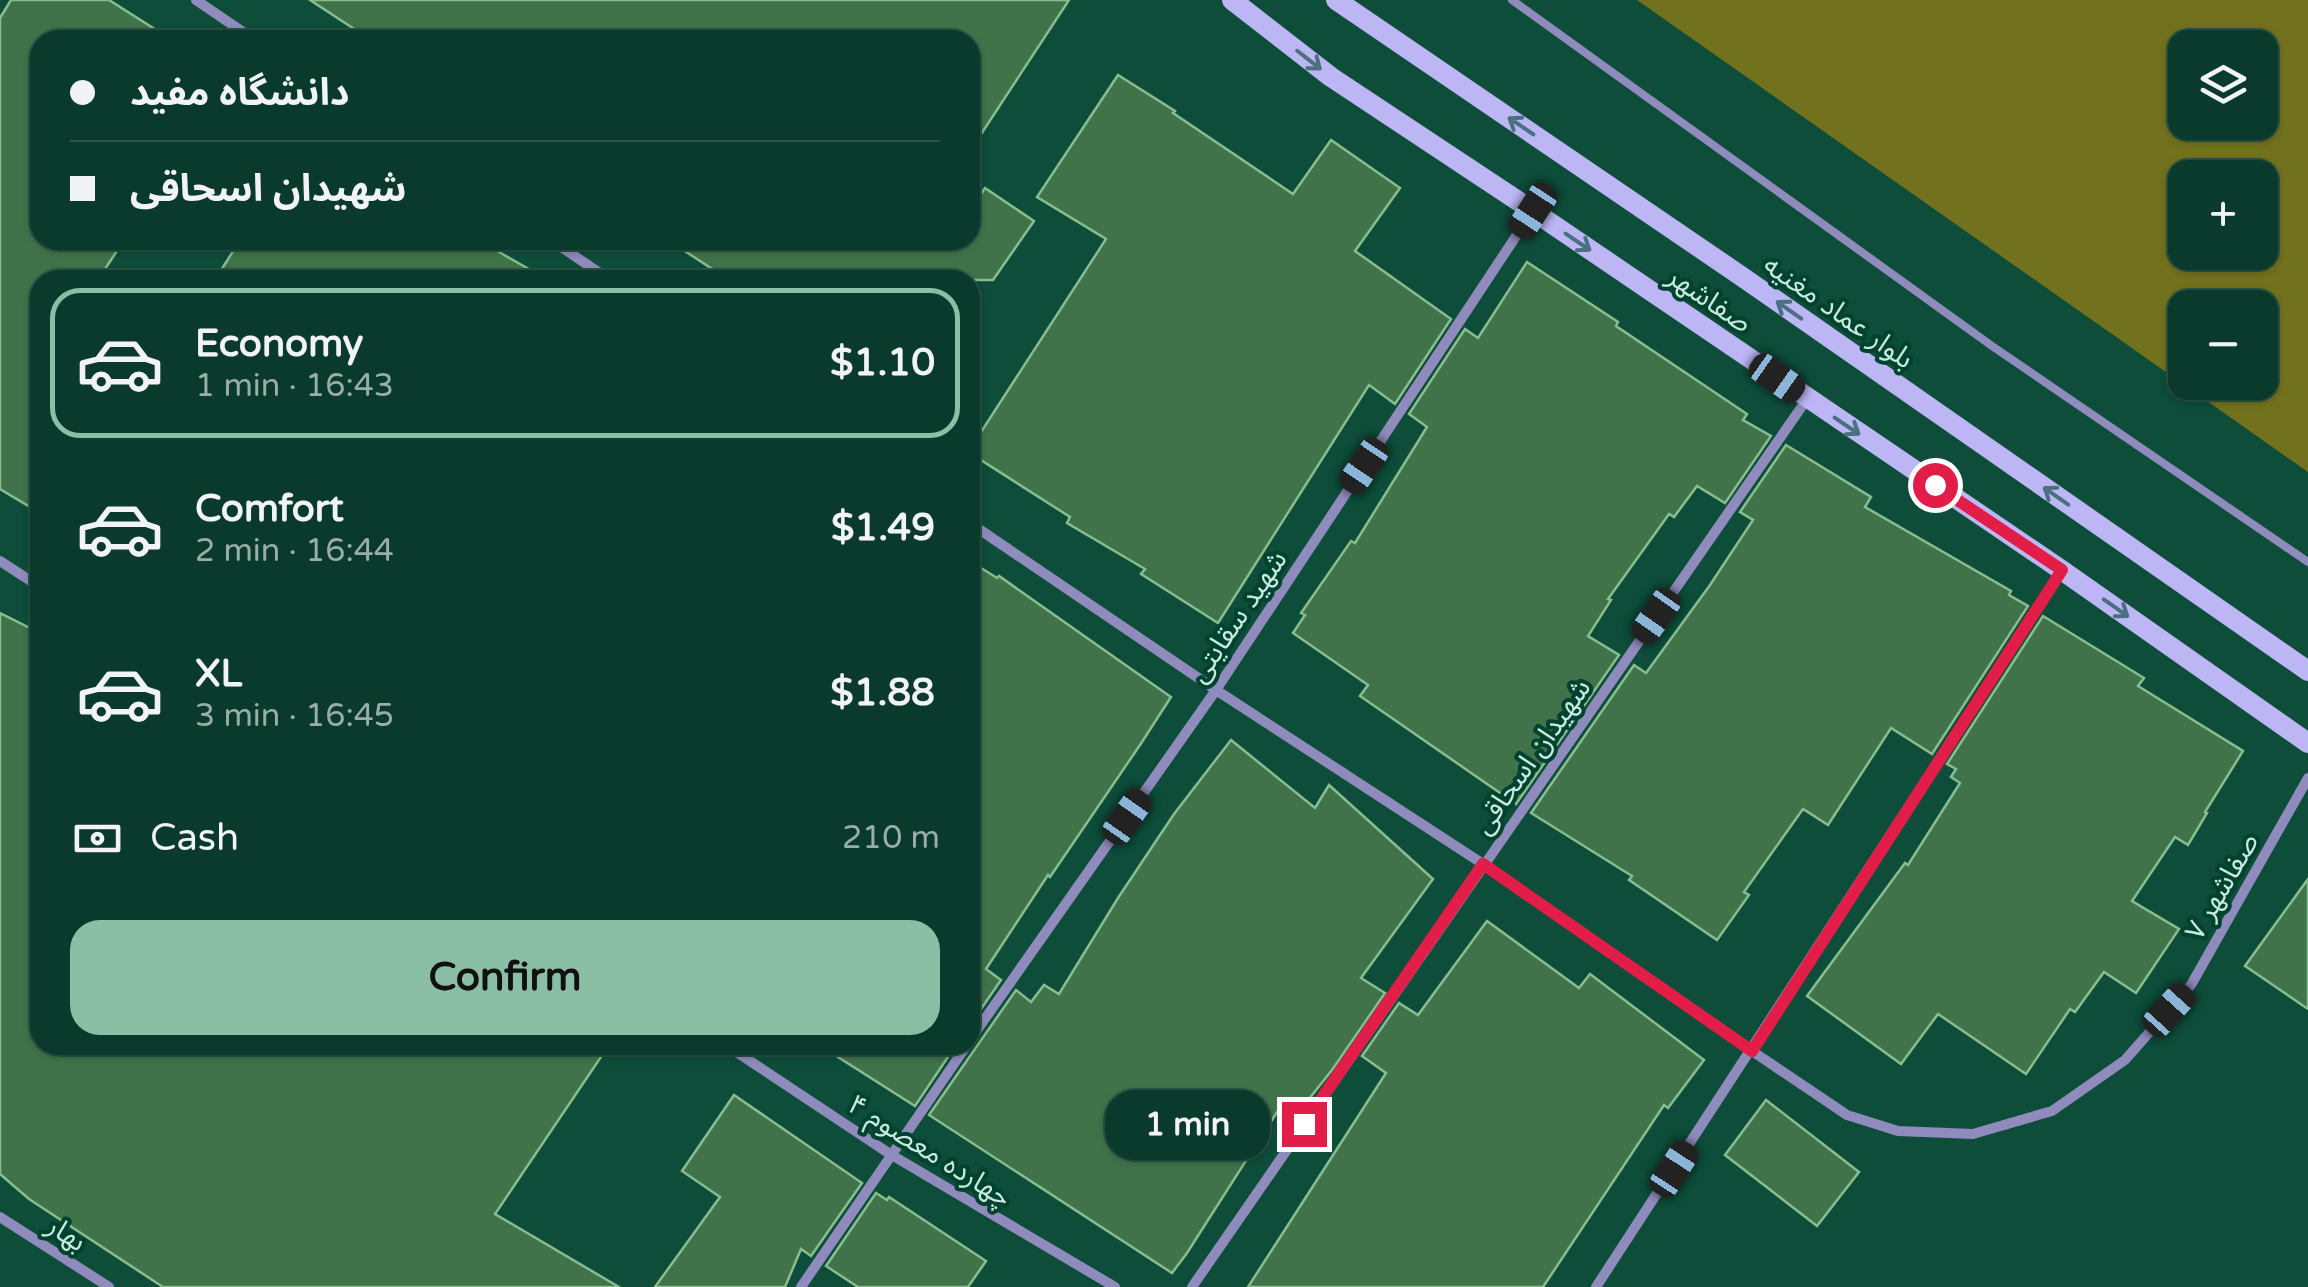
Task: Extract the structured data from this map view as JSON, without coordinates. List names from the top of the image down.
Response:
{
  "streets": {
    "main road": ["صفاشهر", "بلوار عماد مغنیه"],
    "street": [
      "شهید سقایتی",
      "شهیدان اسحاقی",
      "صفاشهر ۷",
      "چهارده معصوم ۴",
      "بهار"
    ]
  },
  "crossings": [
    ["صفاشهر", "شهید سقایتی"],
    ["صفاشهر", "شهیدان اسحاقی"],
    ["شهید سقایتی", "صفاشهر ۷"],
    ["شهید سقایتی", "چهارده معصوم ۴"],
    ["شهیدان اسحاقی", "صفاشهر ۷"]
  ],
  "one_way": ["صفاشهر", "بلوار عماد مغنیه"],
  "page": {
    "map_buttons": ["+", "−"],
    "banner": ["دانشگاه مفید", "شهیدان اسحاقی"],
    "list": [
      {
        "name": "Economy",
        "note": "1 min · 16:43",
        "value": "$1.10"
      },
      {
        "name": "Comfort",
        "note": "2 min · 16:44",
        "value": "$1.49"
      },
      {
        "name": "XL",
        "note": "3 min · 16:45",
        "value": "$1.88"
      }
    ],
    "pay": ["Cash", "210 m"],
    "buttons": "Confirm",
    "bubble": "1 min"
  }
}
